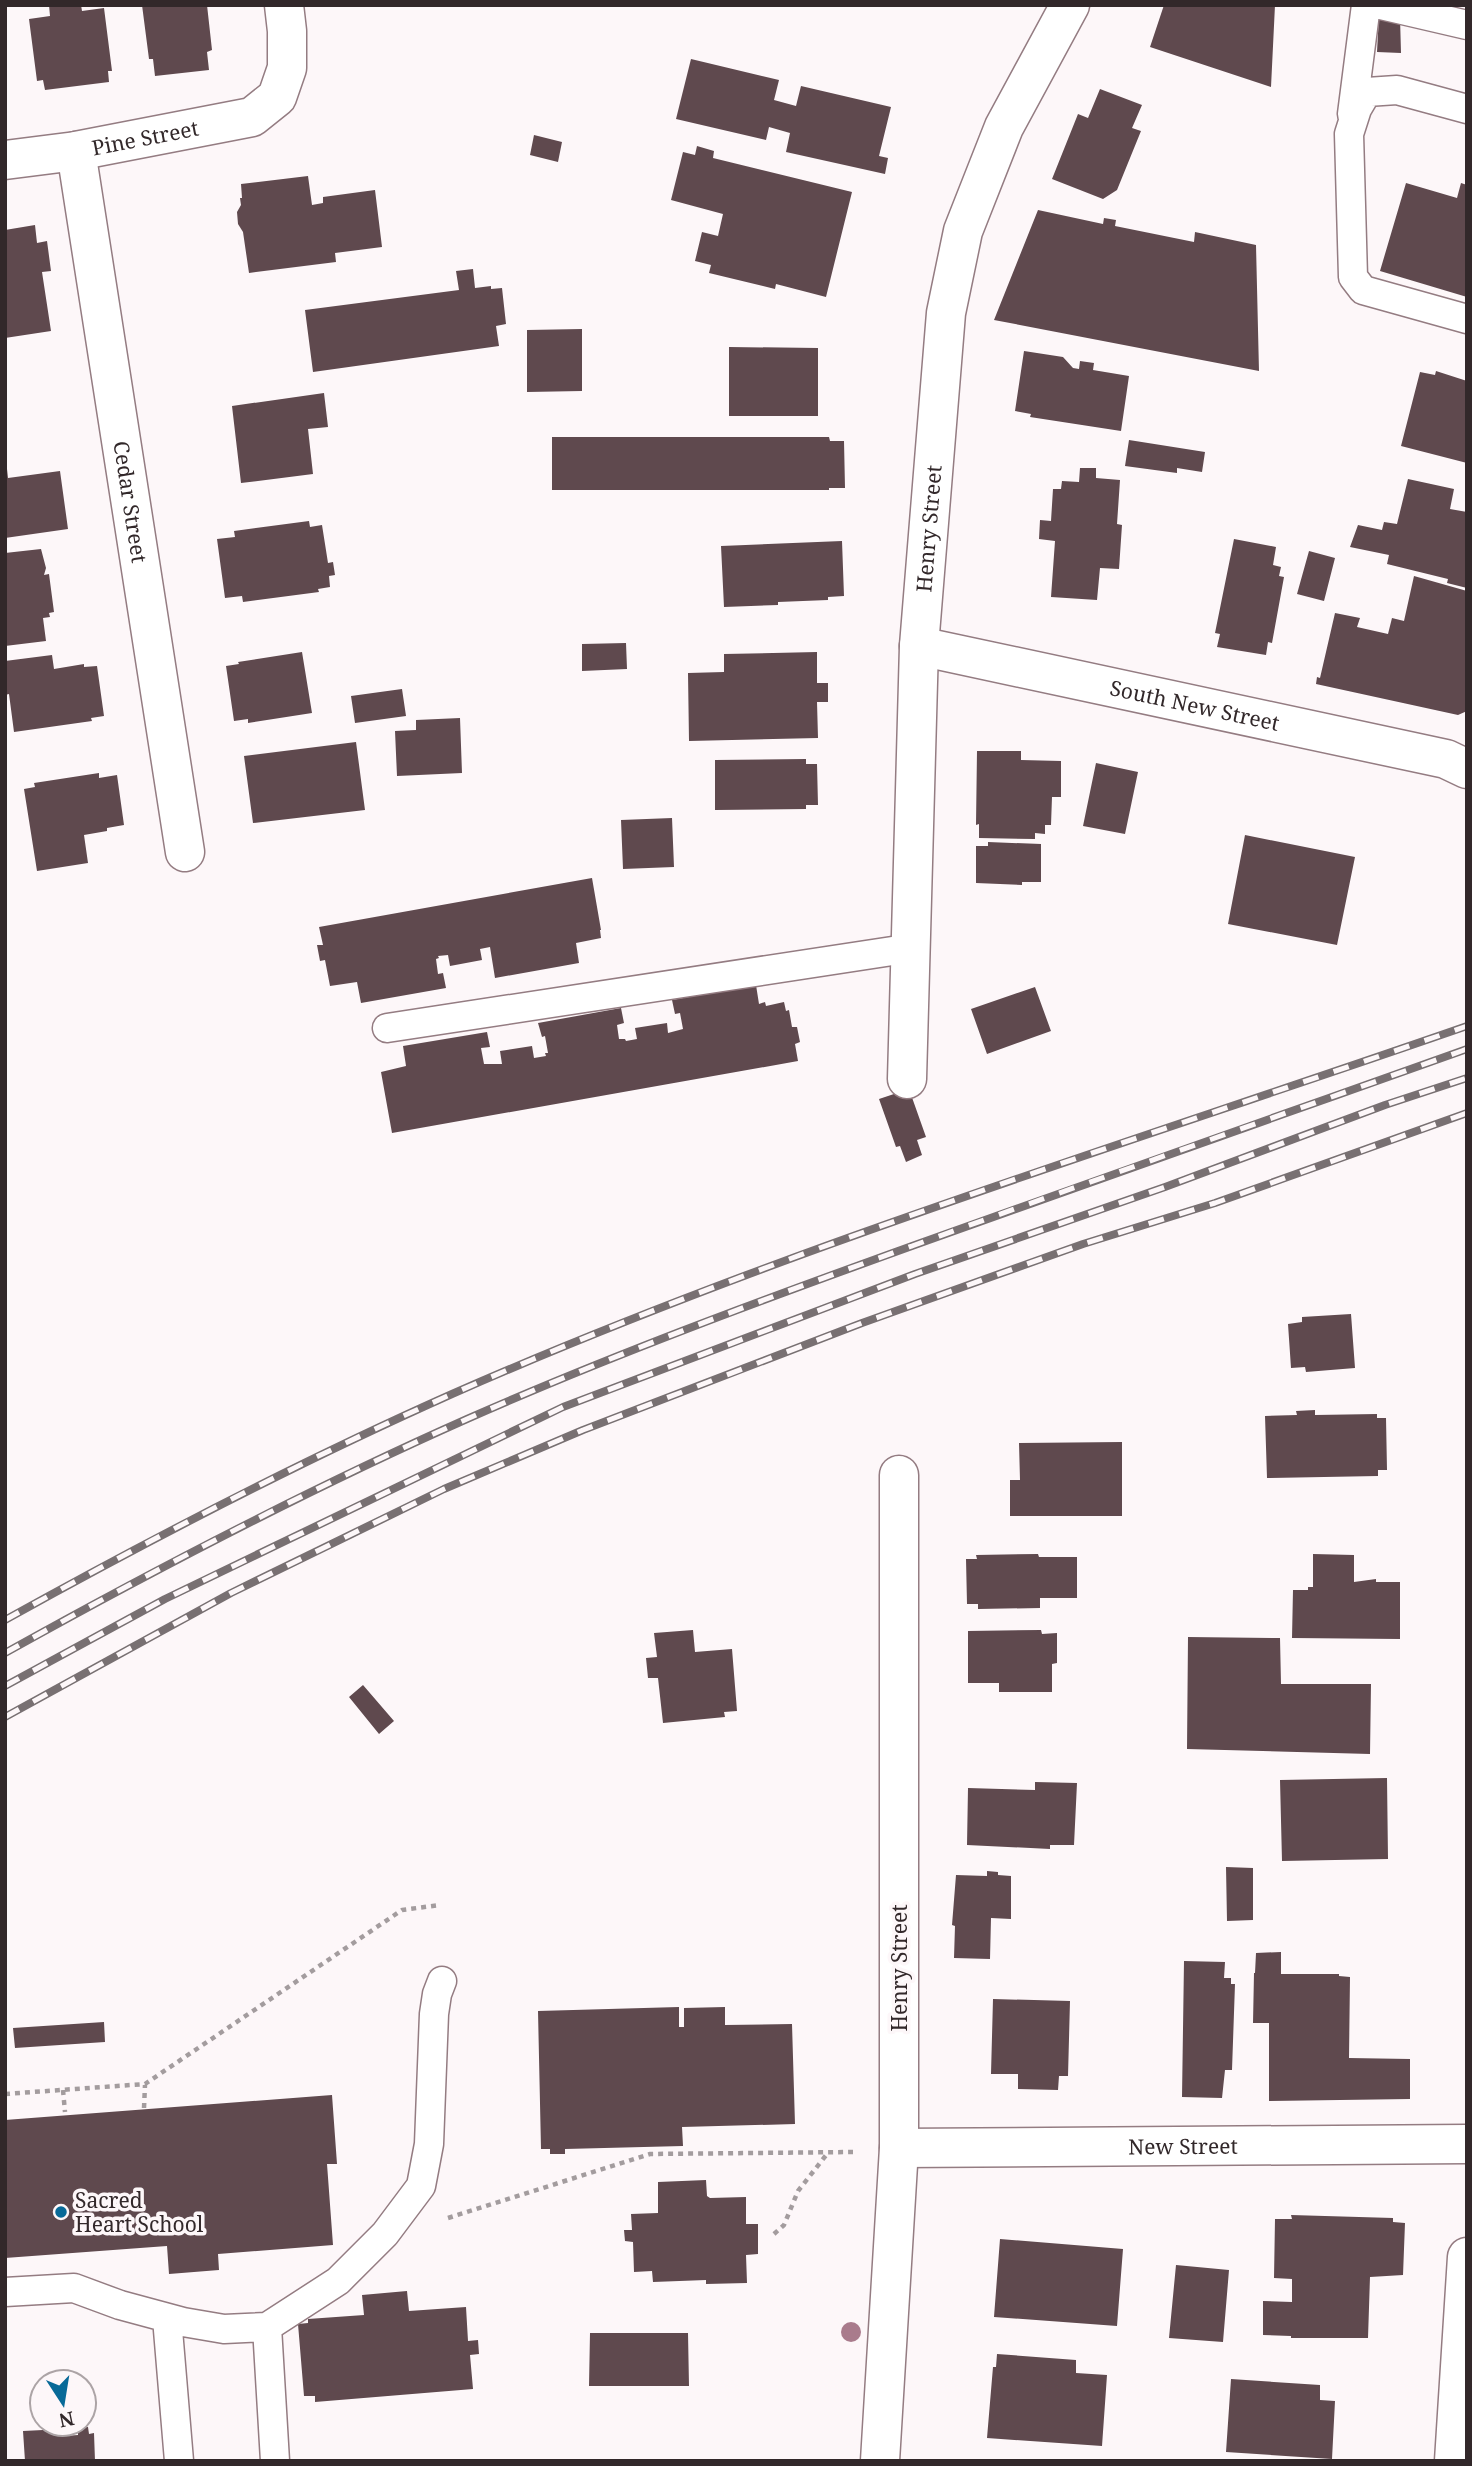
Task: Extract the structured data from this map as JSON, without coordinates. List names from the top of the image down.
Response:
{
  "streets": {
    "street": [
      "Pine Street",
      "Cedar Street",
      "Henry Street",
      "South New Street",
      "New Street"
    ]
  },
  "crossings": [
    ["Pine Street", "Cedar Street"],
    ["Henry Street", "South New Street"],
    ["Henry Street", "New Street"]
  ],
  "places": ["Sacred Heart School"],
  "north": "bottom"
}
